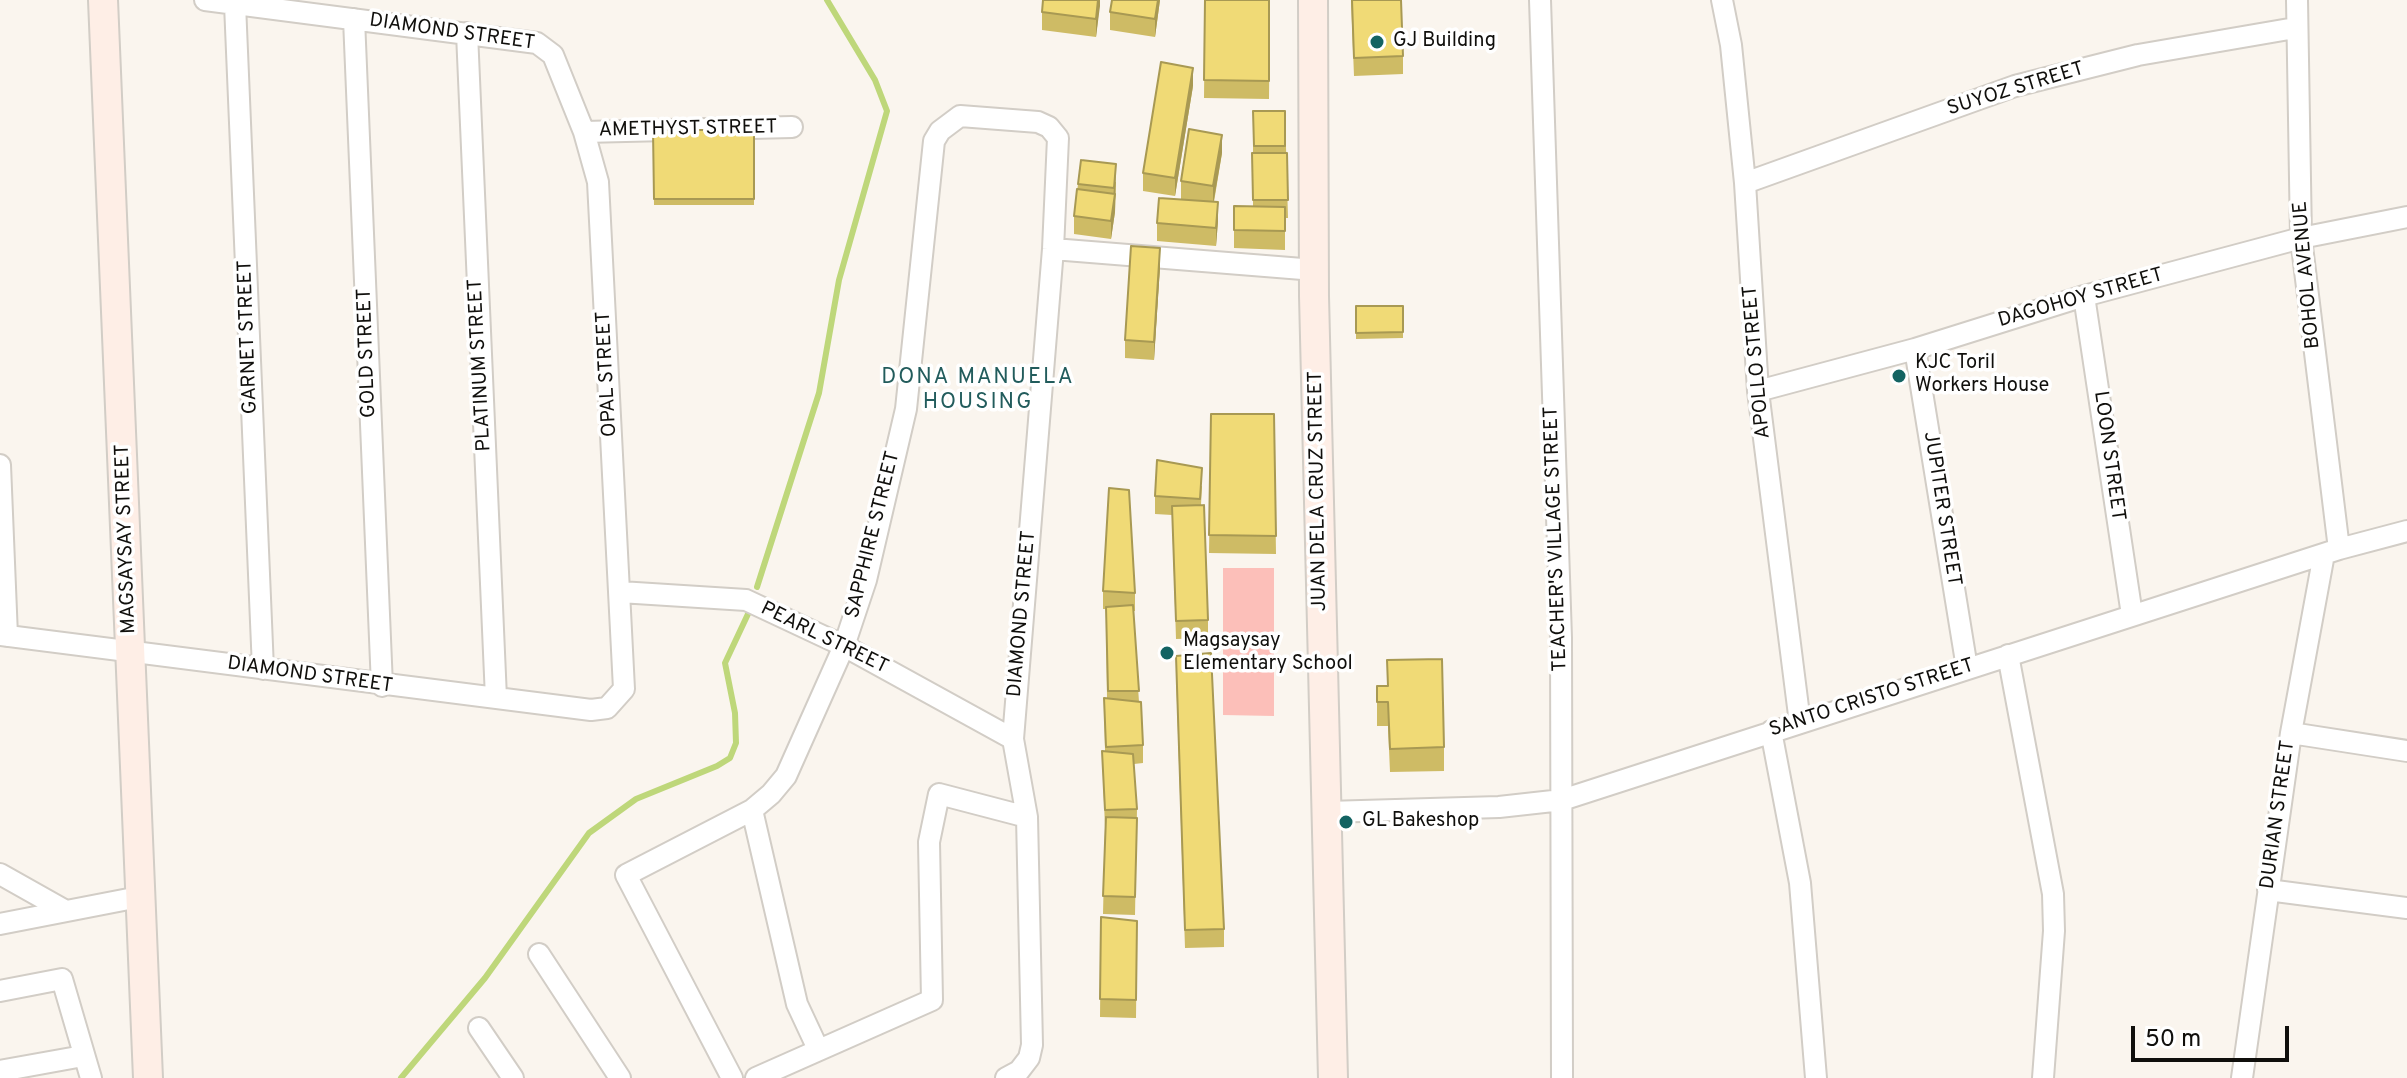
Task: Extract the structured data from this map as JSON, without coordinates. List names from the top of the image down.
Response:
{
  "streets": {
    "street": [
      "DIAMOND STREET",
      "SUYOZ STREET",
      "AMETHYST STREET",
      "BOHOL AVENUE",
      "DAGOHOY STREET",
      "GARNET STREET",
      "GOLD STREET",
      "APOLLO STREET",
      "PLATINUM STREET",
      "OPAL STREET",
      "LOON STREET",
      "JUAN DELA CRUZ STREET",
      "JUPITER STREET",
      "SAPPHIRE STREET",
      "MAGSAYSAY STREET",
      "TEACHER'S VILLAGE STREET",
      "PEARL STREET",
      "SANTO CRISTO STREET",
      "DURIAN STREET"
    ]
  },
  "crossings": [
    ["DIAMOND STREET", "GARNET STREET"],
    ["DIAMOND STREET", "GOLD STREET"],
    ["DIAMOND STREET", "PLATINUM STREET"],
    ["DIAMOND STREET", "OPAL STREET"],
    ["DIAMOND STREET", "SAPPHIRE STREET"],
    ["DIAMOND STREET", "MAGSAYSAY STREET"],
    ["DIAMOND STREET", "PEARL STREET"],
    ["SUYOZ STREET", "BOHOL AVENUE"],
    ["SUYOZ STREET", "APOLLO STREET"],
    ["AMETHYST STREET", "OPAL STREET"],
    ["BOHOL AVENUE", "DAGOHOY STREET"],
    ["BOHOL AVENUE", "SANTO CRISTO STREET"],
    ["BOHOL AVENUE", "DURIAN STREET"],
    ["DAGOHOY STREET", "APOLLO STREET"],
    ["DAGOHOY STREET", "LOON STREET"],
    ["DAGOHOY STREET", "JUPITER STREET"],
    ["APOLLO STREET", "SANTO CRISTO STREET"],
    ["OPAL STREET", "PEARL STREET"],
    ["LOON STREET", "SANTO CRISTO STREET"],
    ["JUAN DELA CRUZ STREET", "SANTO CRISTO STREET"],
    ["JUPITER STREET", "SANTO CRISTO STREET"],
    ["SAPPHIRE STREET", "PEARL STREET"],
    ["TEACHER'S VILLAGE STREET", "SANTO CRISTO STREET"],
    ["SANTO CRISTO STREET", "DURIAN STREET"]
  ],
  "districts": ["DONA MANUELA HOUSING"],
  "places": [
    "GJ Building",
    "KJC Toril Workers House",
    "Magsaysay Elementary School",
    "GL Bakeshop"
  ],
  "scale_bar": "50 m"
}
